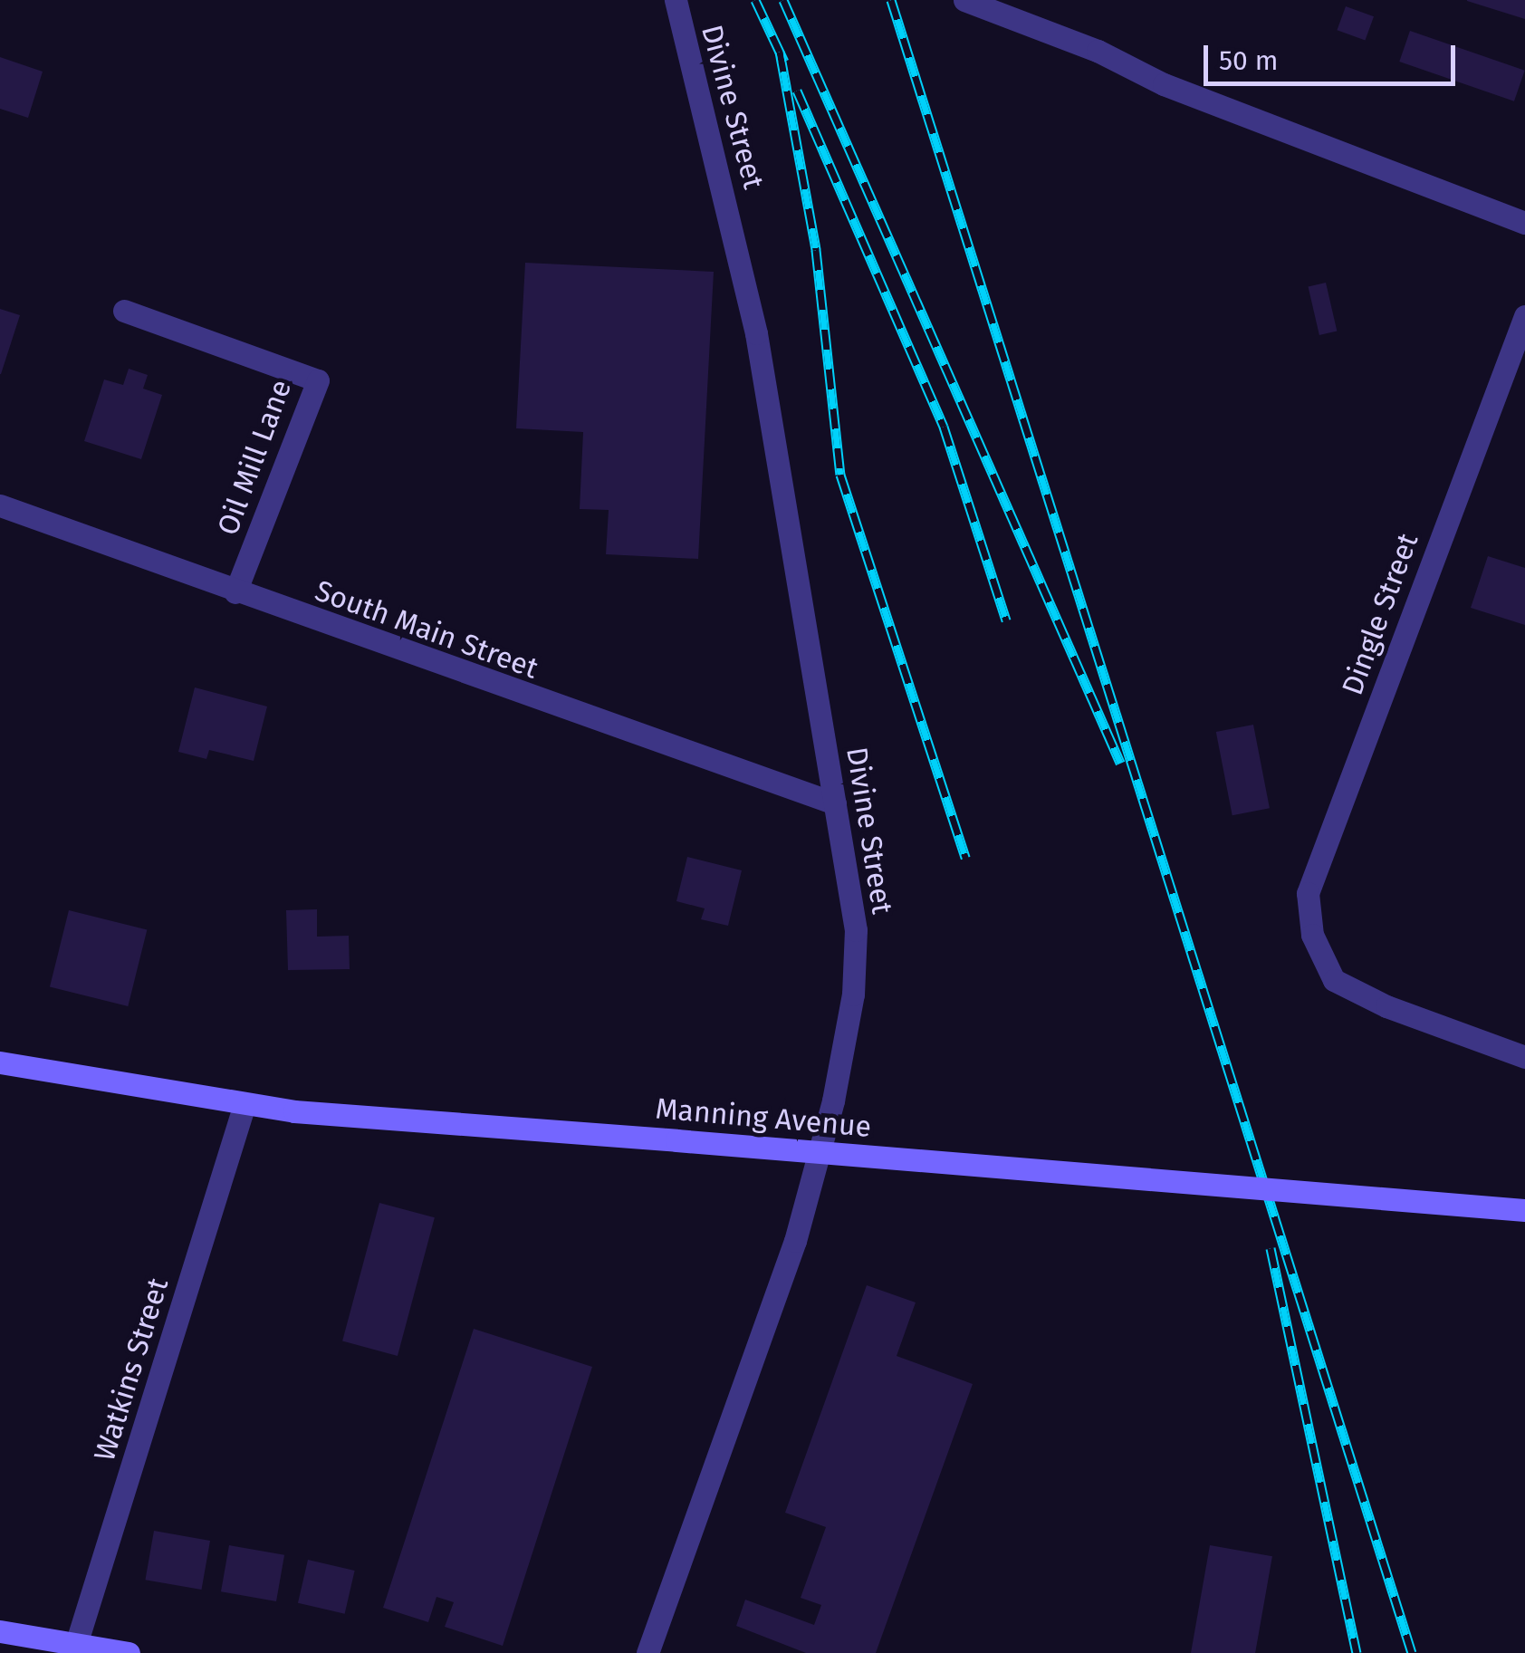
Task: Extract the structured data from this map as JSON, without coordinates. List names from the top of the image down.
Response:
{
  "streets": {
    "main road": ["Manning Avenue"],
    "street": [
      "Divine Street",
      "Oil Mill Lane",
      "Dingle Street",
      "South Main Street",
      "Watkins Street"
    ]
  },
  "crossings": [
    ["Divine Street", "South Main Street"],
    ["Oil Mill Lane", "South Main Street"],
    ["Manning Avenue", "Watkins Street"]
  ],
  "scale_bar": "50 m"
}
